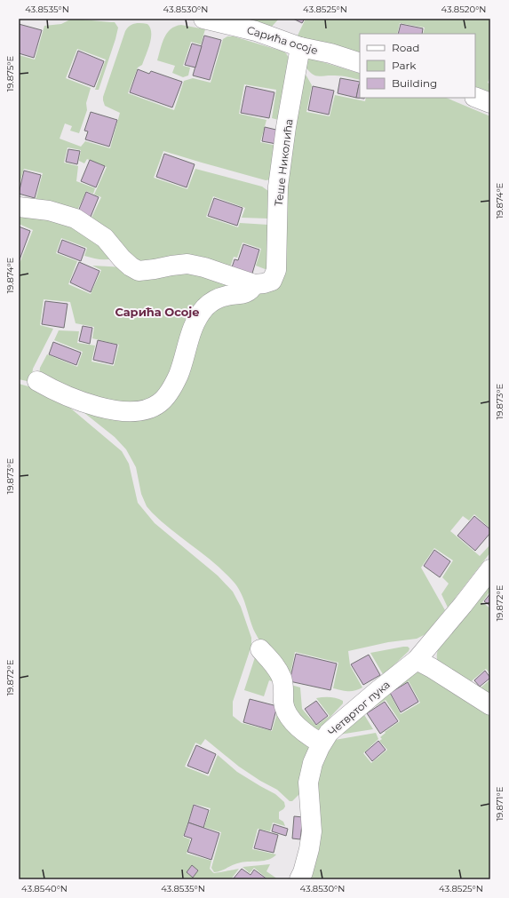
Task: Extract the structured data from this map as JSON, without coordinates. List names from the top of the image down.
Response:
{
  "streets": {
    "street": ["Сарића осоје", "Теше Николића", "Четвртог пука"]
  },
  "crossings": [
    ["Сарића осоје", "Теше Николића"]
  ],
  "districts": ["Сарића Осоје"],
  "legend": ["Road", "Park", "Building"],
  "coordinates": [
    "43.8535°N",
    "43.8530°N",
    "43.8525°N",
    "43.8520°N",
    "19.875°E",
    "19.874°E",
    "19.873°E",
    "19.872°E",
    "19.871°E",
    "43.8540°N"
  ]
}
